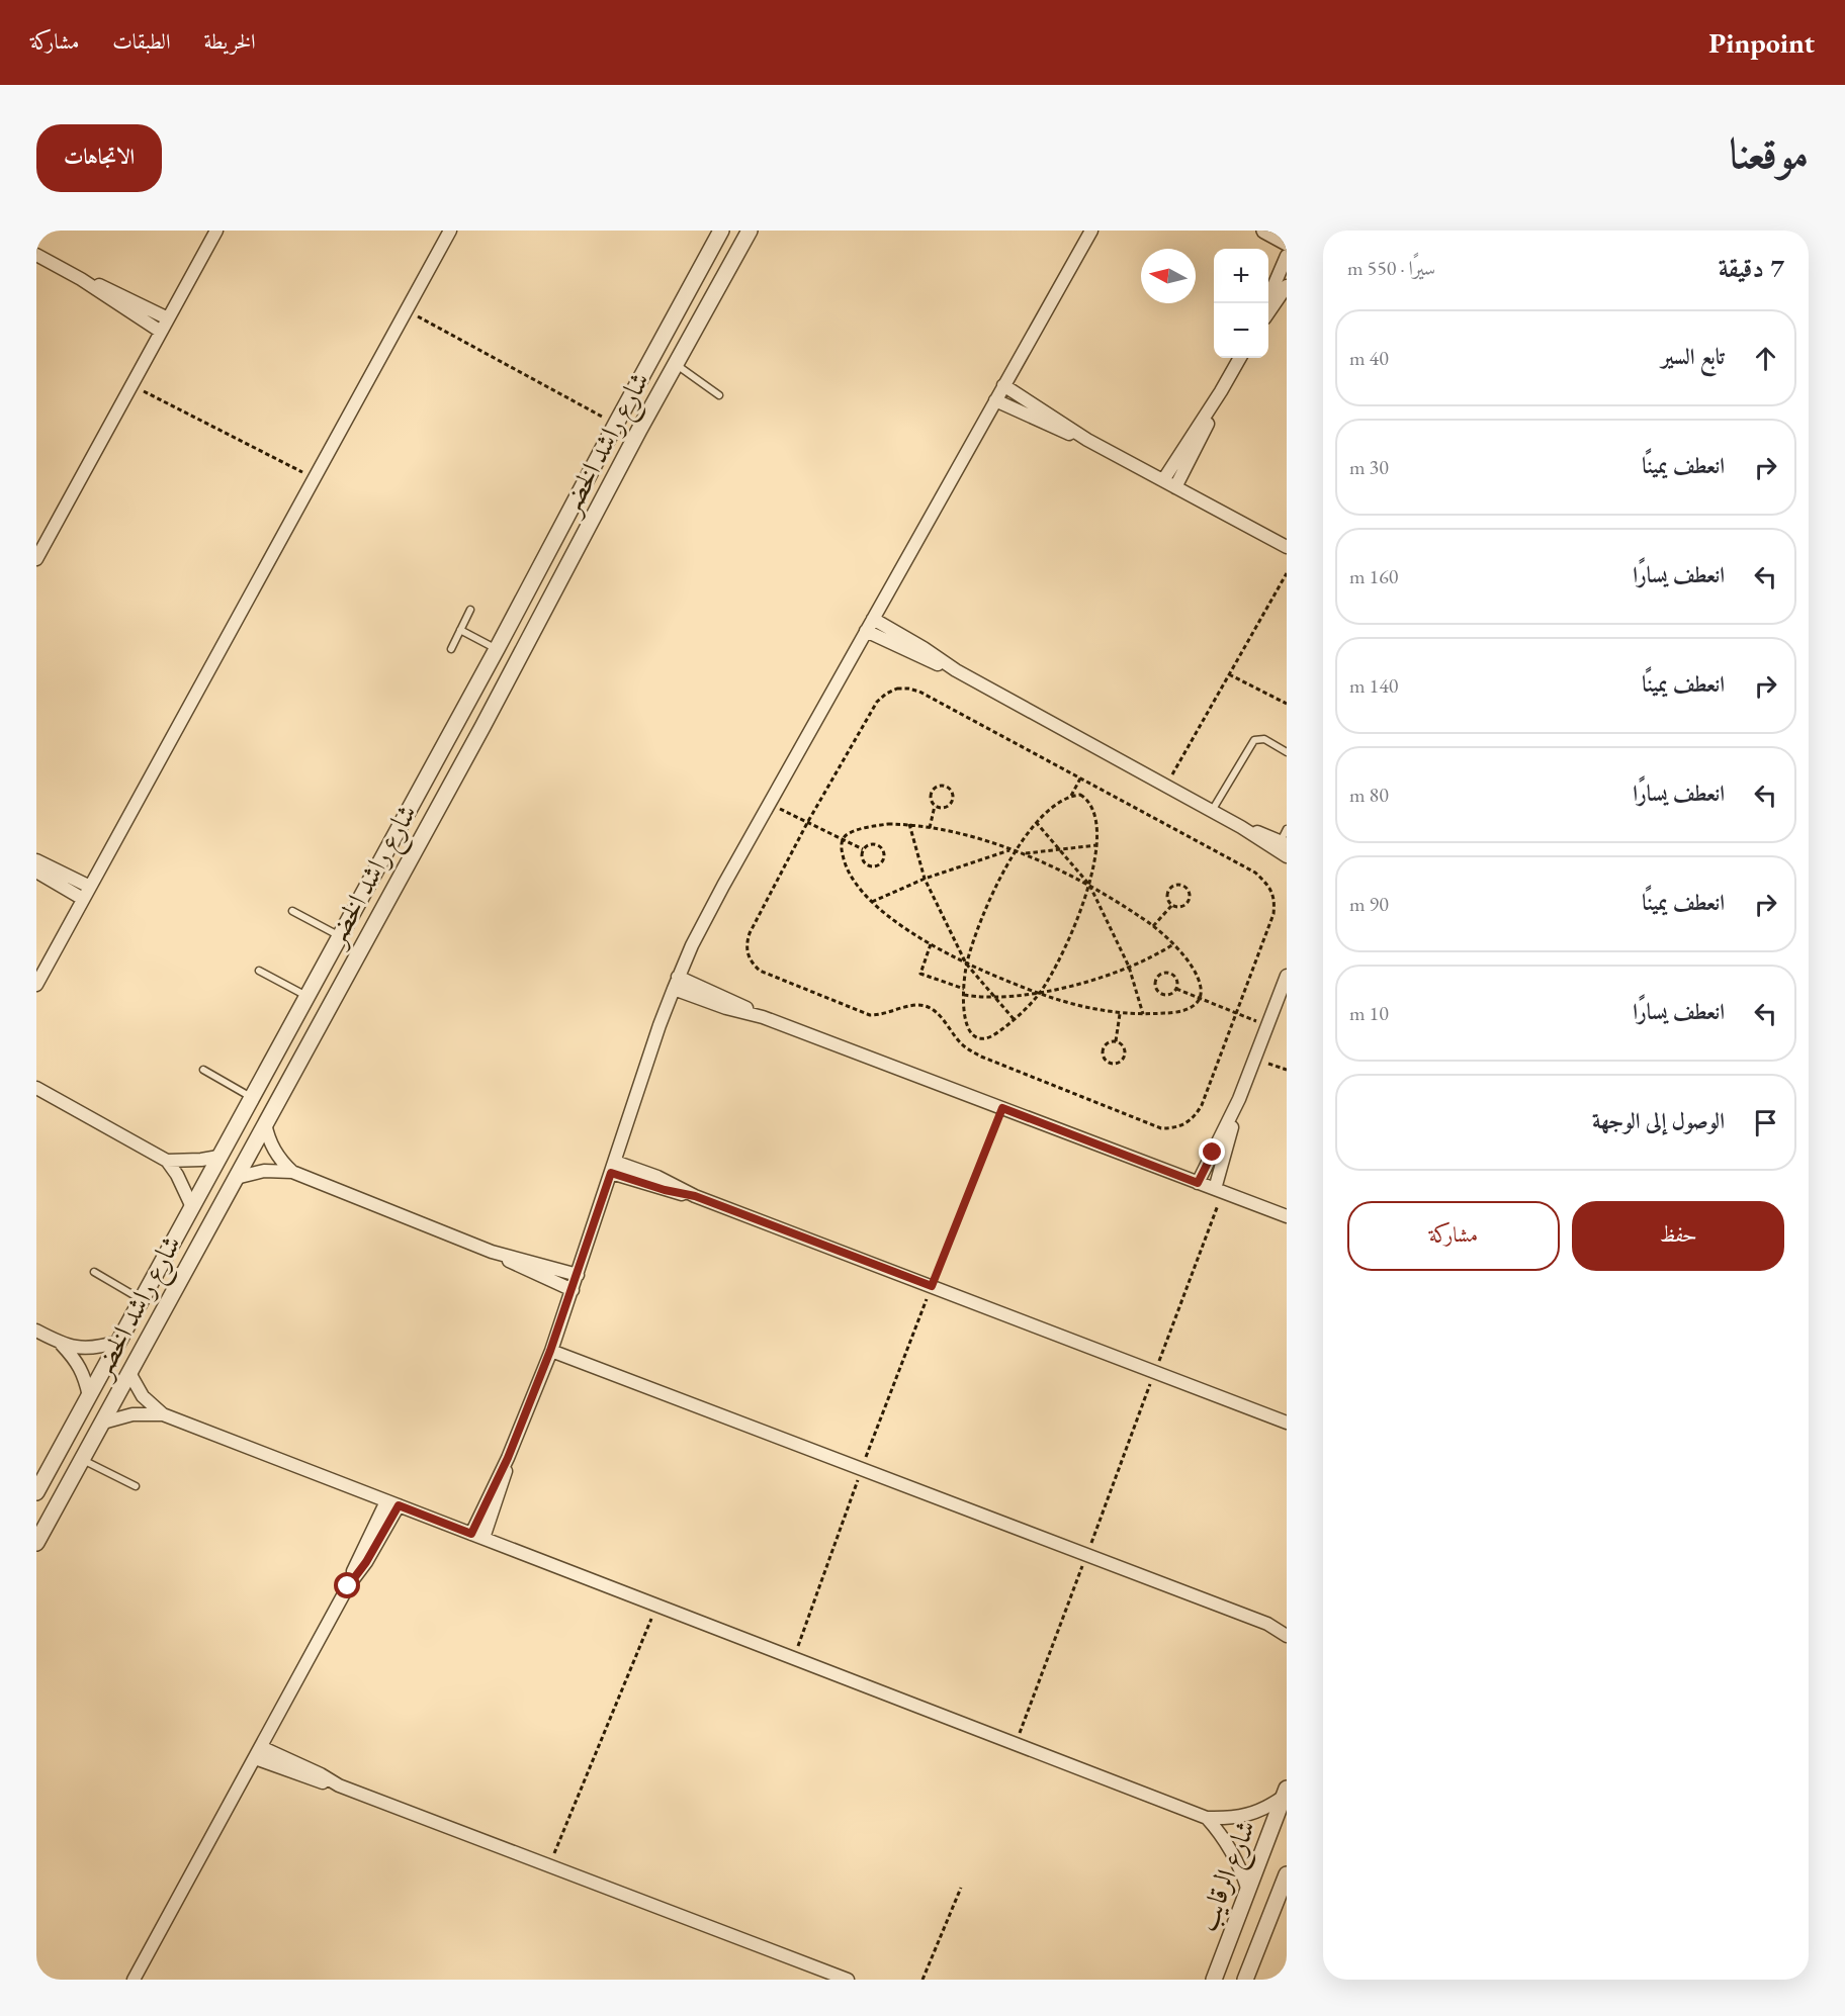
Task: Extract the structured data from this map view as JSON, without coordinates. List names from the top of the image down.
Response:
{
  "streets": {
    "street": ["شارع راشد الخضر", "شارع الرقايب"]
  },
  "north": "left",
  "page": {
    "header": "Pinpoint",
    "nav": ["الخريطة", "الطبقات", "مشاركة"],
    "title": "موقعنا",
    "buttons": [
      "الاتجاهات",
      ["حفظ", "مشاركة"]
    ],
    "heading": ["7 دقيقة", "سيرًا · 550 m"],
    "map_buttons": ["+", "−"],
    "list": [
      ["تابع السير", "40 m"],
      ["انعطف يمينًا", "30 m"],
      ["انعطف يسارًا", "160 m"],
      ["انعطف يمينًا", "140 m"],
      ["انعطف يسارًا", "80 m"],
      ["انعطف يمينًا", "90 m"],
      ["انعطف يسارًا", "10 m"],
      "الوصول إلى الوجهة"
    ]
  }
}
